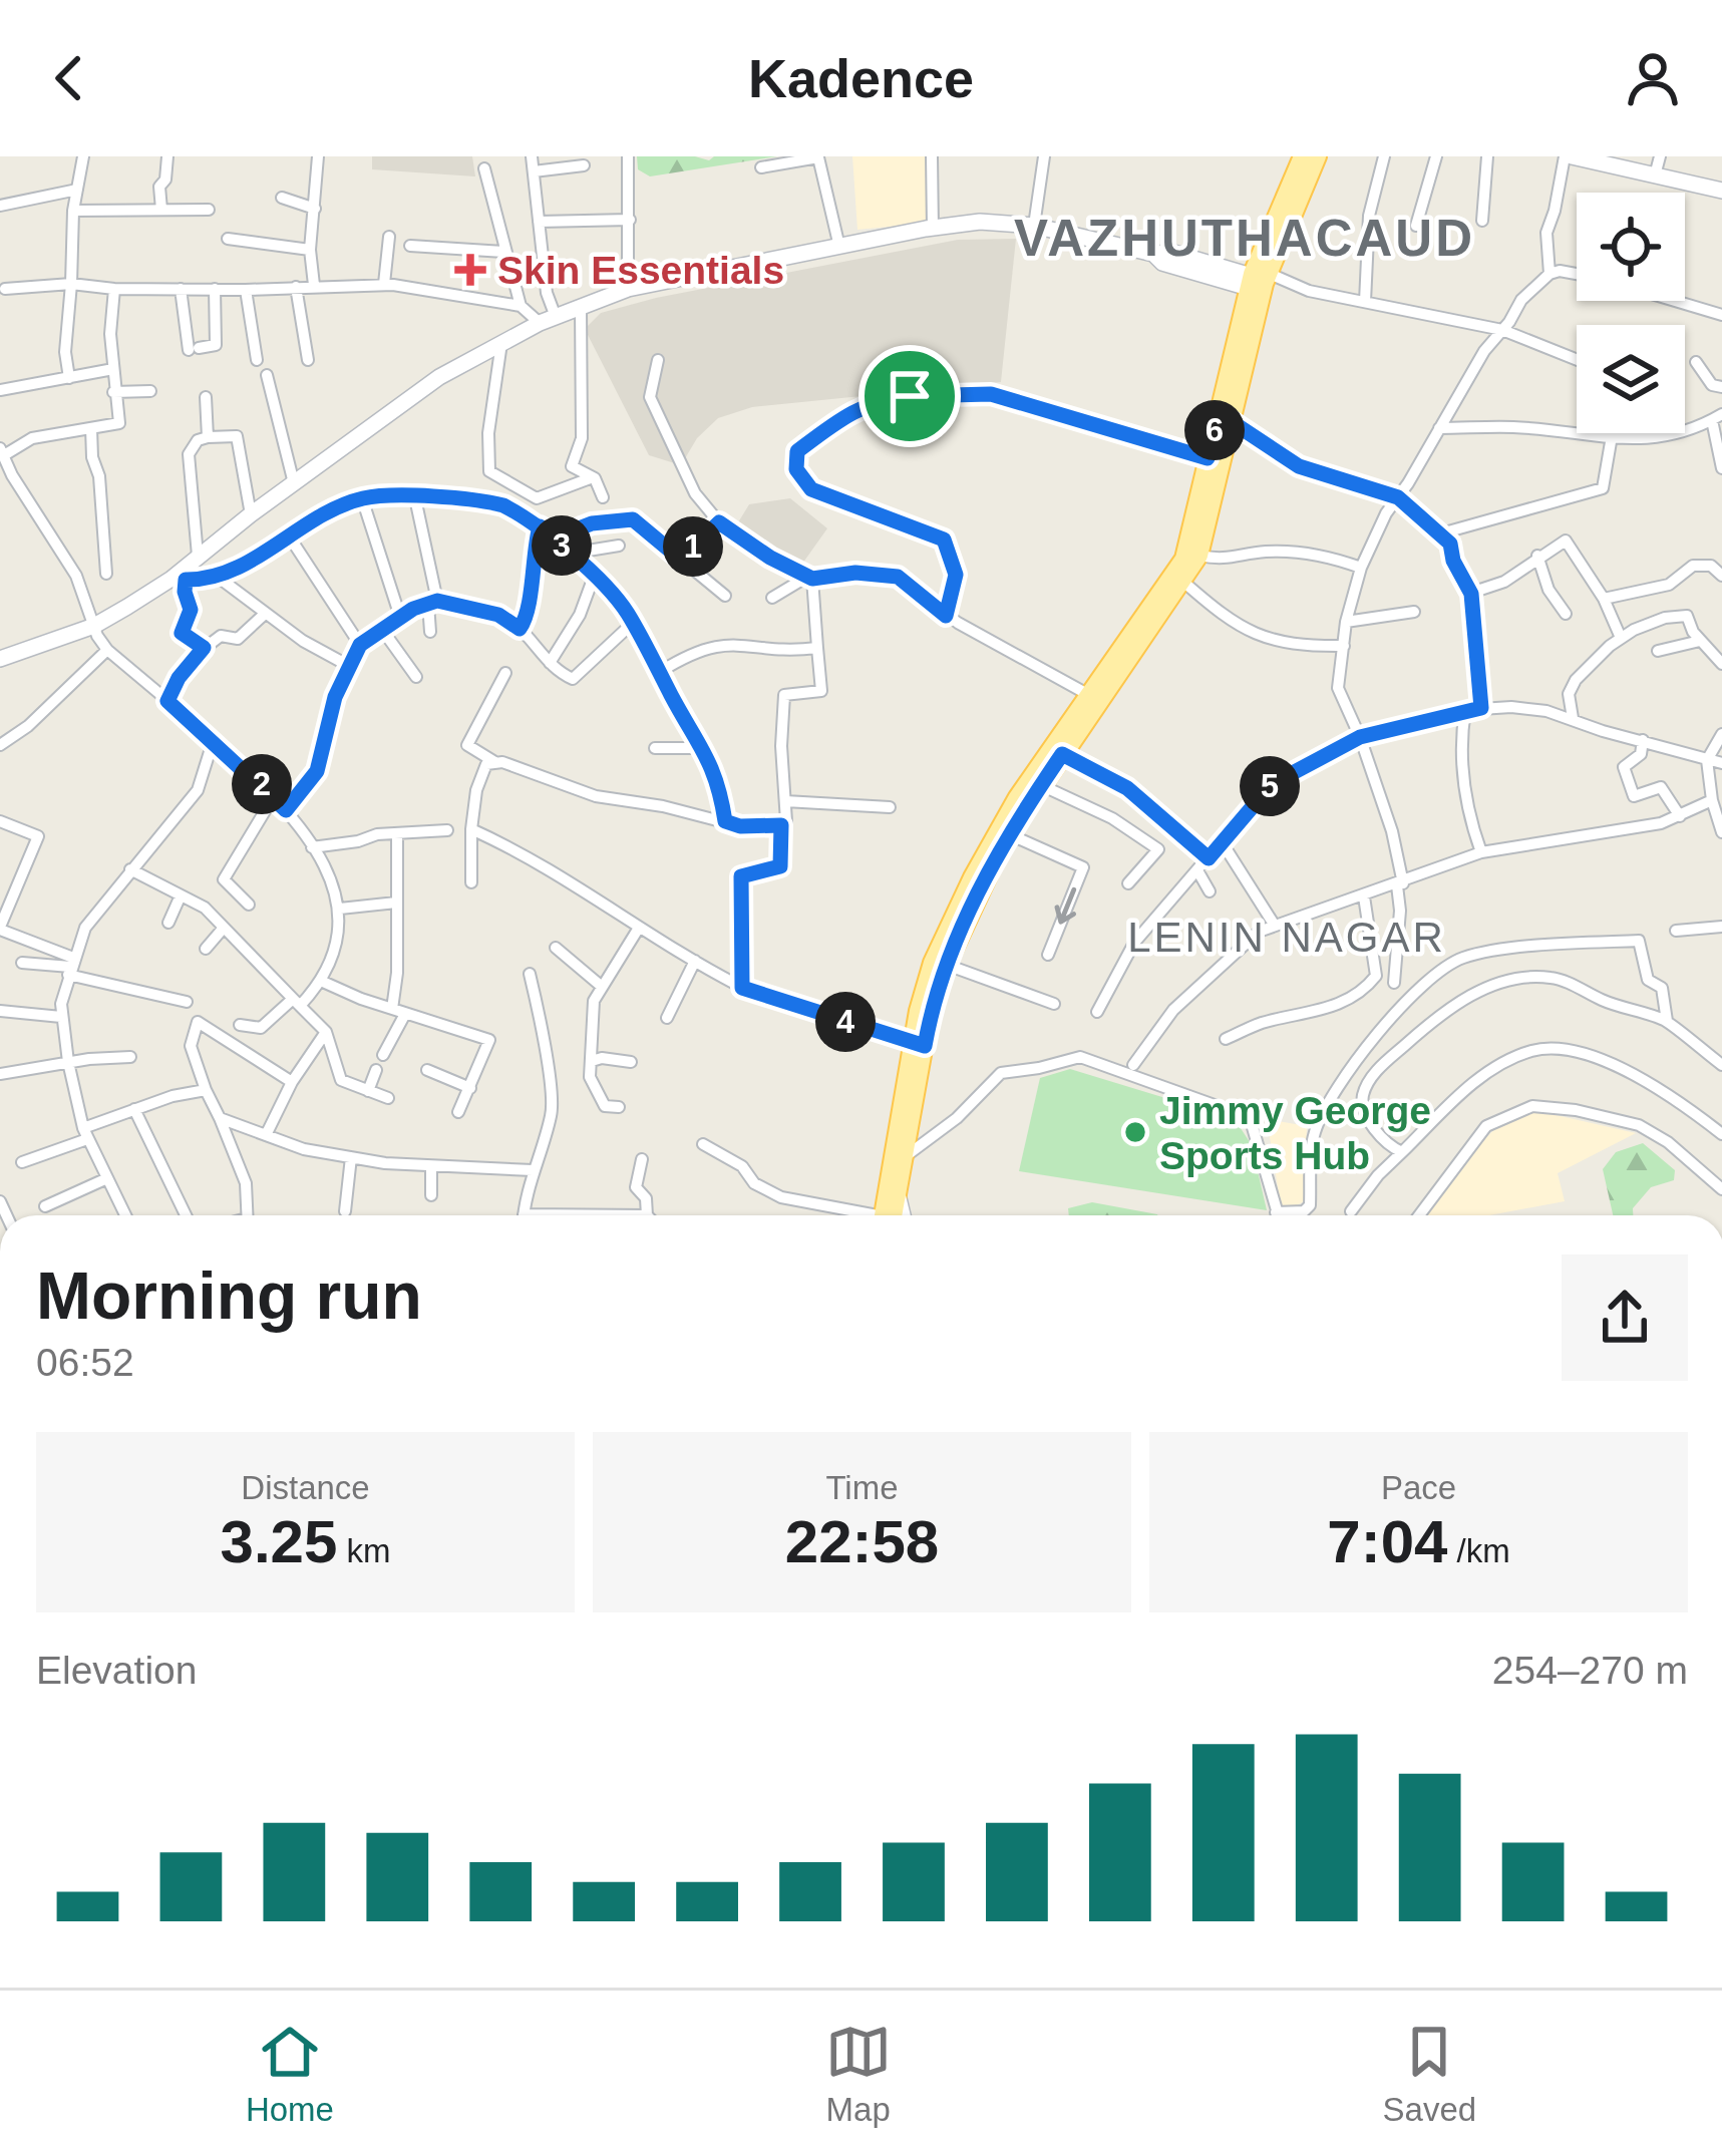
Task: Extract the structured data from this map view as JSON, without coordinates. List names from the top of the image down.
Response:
{
  "districts": ["VAZHUTHACAUD", "LENIN NAGAR"],
  "places": {
    "health": ["Skin Essentials"],
    "other": ["Jimmy George Sports Hub"]
  },
  "page": {
    "header": "Kadence",
    "pins": [
      "6",
      "3",
      "1",
      "2",
      "5",
      "4"
    ],
    "heading": ["Morning run", "06:52"],
    "stats": [
      ["Distance", "3.25 km"],
      ["Time", "22:58"],
      ["Pace", "7:04 /km"]
    ],
    "chart": ["Elevation", "254–270 m"],
    "tabs": ["Home", "Map", "Saved"]
  }
}
